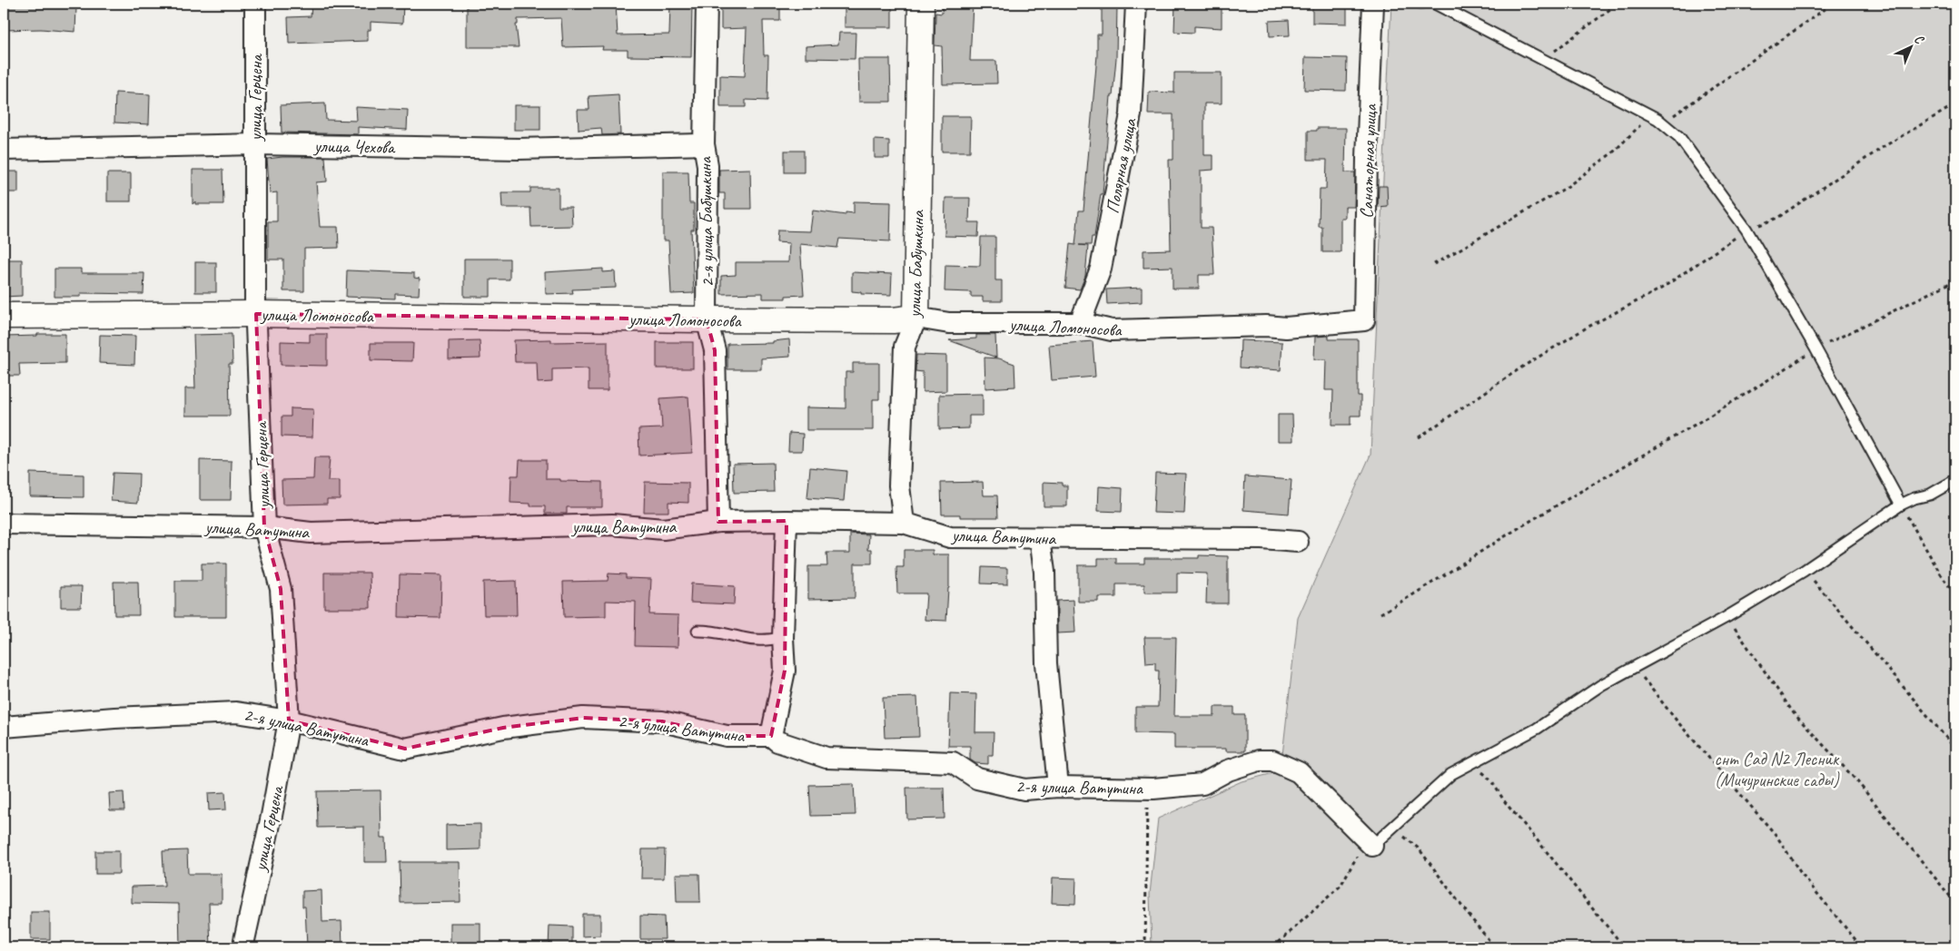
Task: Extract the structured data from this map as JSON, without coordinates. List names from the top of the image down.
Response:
{
  "streets": {
    "street": [
      "улица Герцена",
      "улица Чехова",
      "Санаторная улица",
      "Полярная улица",
      "2-я улица Бабушкина",
      "улица Бабушкина",
      "улица Ломоносова",
      "улица Ватутина",
      "2-я улица Ватутина"
    ]
  },
  "crossings": [
    ["улица Герцена", "улица Чехова"],
    ["улица Герцена", "улица Ломоносова"],
    ["улица Герцена", "улица Ватутина"],
    ["улица Герцена", "2-я улица Ватутина"],
    ["улица Чехова", "2-я улица Бабушкина"],
    ["Санаторная улица", "улица Ломоносова"],
    ["Полярная улица", "улица Ломоносова"],
    ["2-я улица Бабушкина", "улица Ломоносова"],
    ["2-я улица Бабушкина", "улица Ватутина"],
    ["улица Бабушкина", "улица Ломоносова"],
    ["улица Бабушкина", "улица Ватутина"]
  ],
  "parks": ["снт Сад N2 Лесник (Мичуринские сады)"],
  "north": "top right"
}
